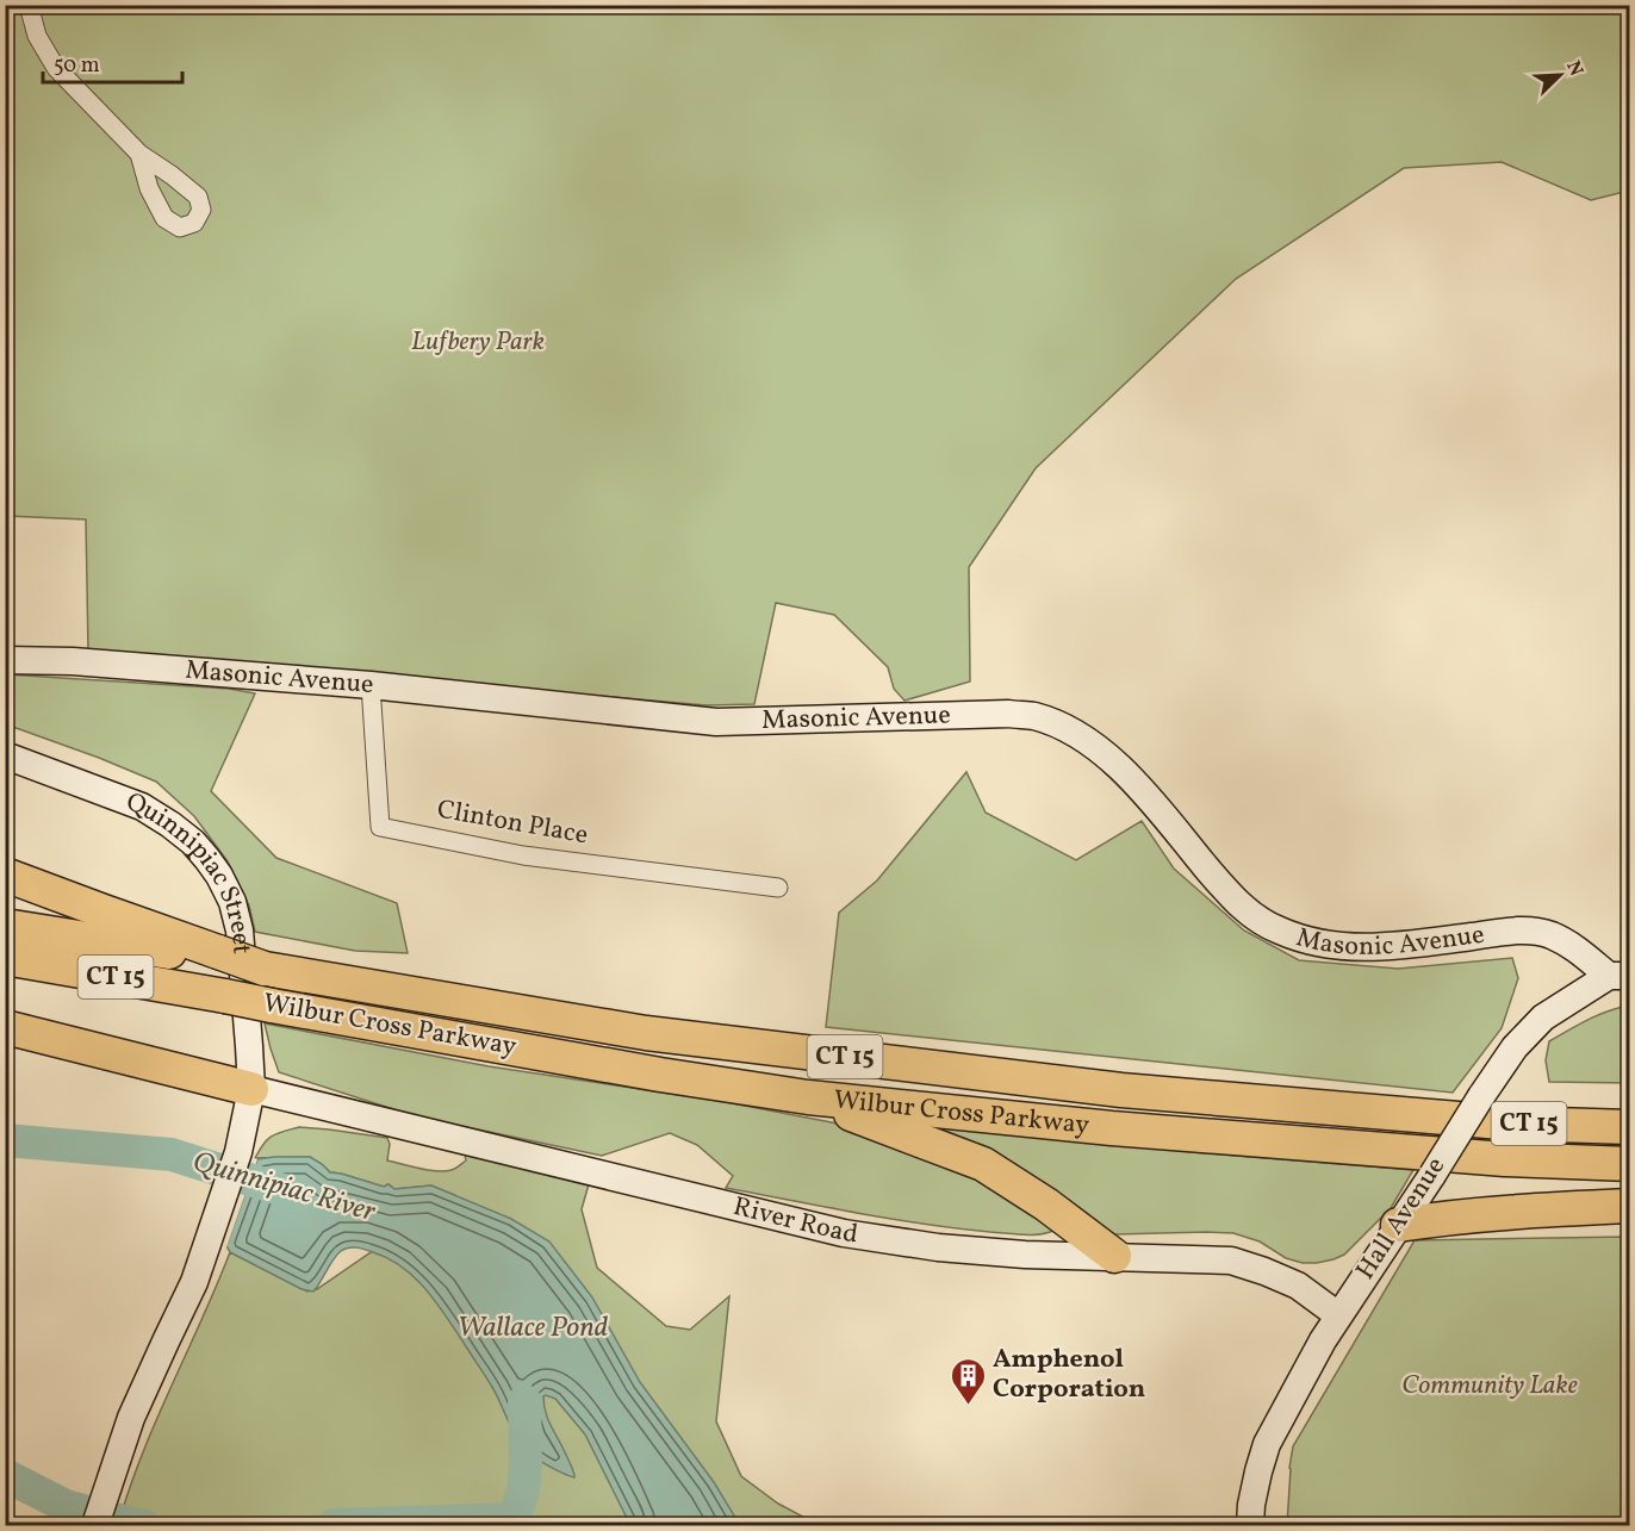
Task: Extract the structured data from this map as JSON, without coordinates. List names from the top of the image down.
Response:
{
  "streets": {
    "highway": ["CT 15", "Wilbur Cross Parkway"],
    "main road": [
      "Masonic Avenue",
      "Quinnipiac Street",
      "Hall Avenue",
      "River Road"
    ],
    "street": ["Clinton Place"]
  },
  "crossings": [
    ["Masonic Avenue", "Clinton Place"],
    ["Masonic Avenue", "Hall Avenue"],
    ["Quinnipiac Street", "River Road"],
    ["Hall Avenue", "River Road"]
  ],
  "water": ["Quinnipiac River", "Wallace Pond"],
  "parks": ["Lufbery Park", "Community Lake"],
  "places": {
    "building": ["Amphenol Corporation"]
  },
  "scale_bar": "50 m",
  "north": "top right"
}
